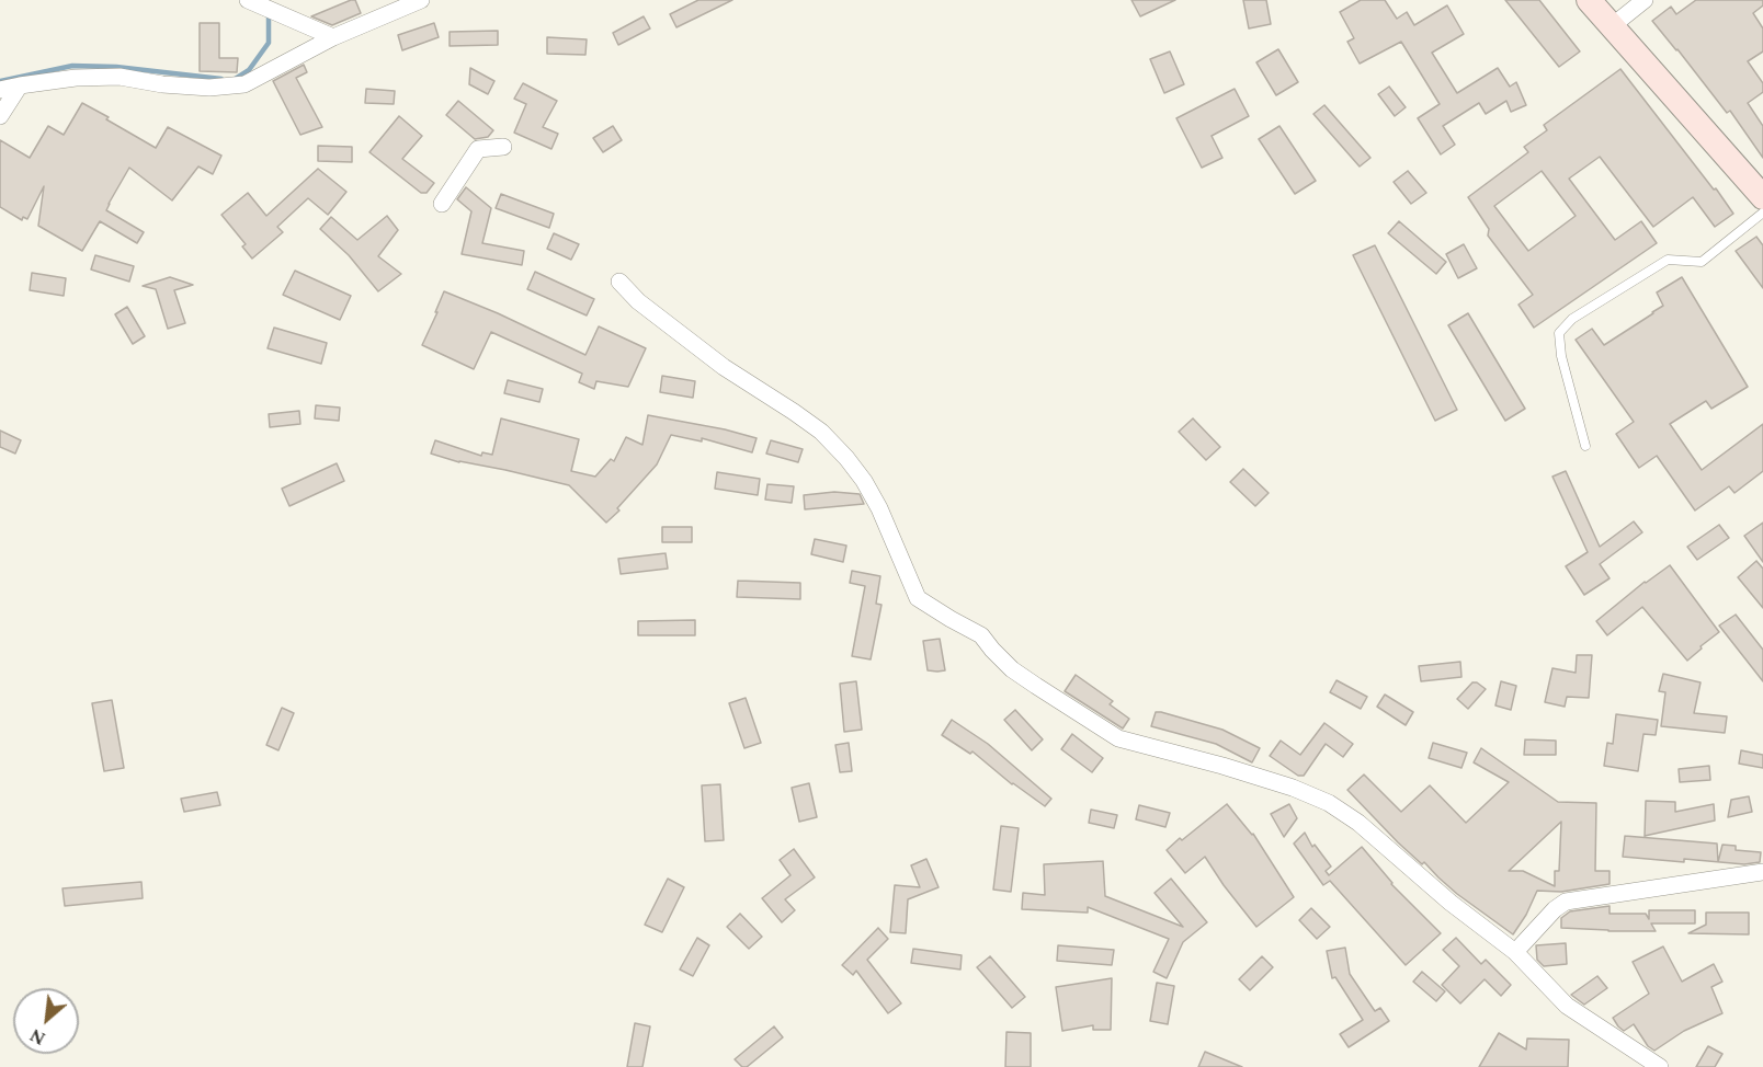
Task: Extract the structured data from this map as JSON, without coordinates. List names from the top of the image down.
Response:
{
  "north": "bottom left"
}
